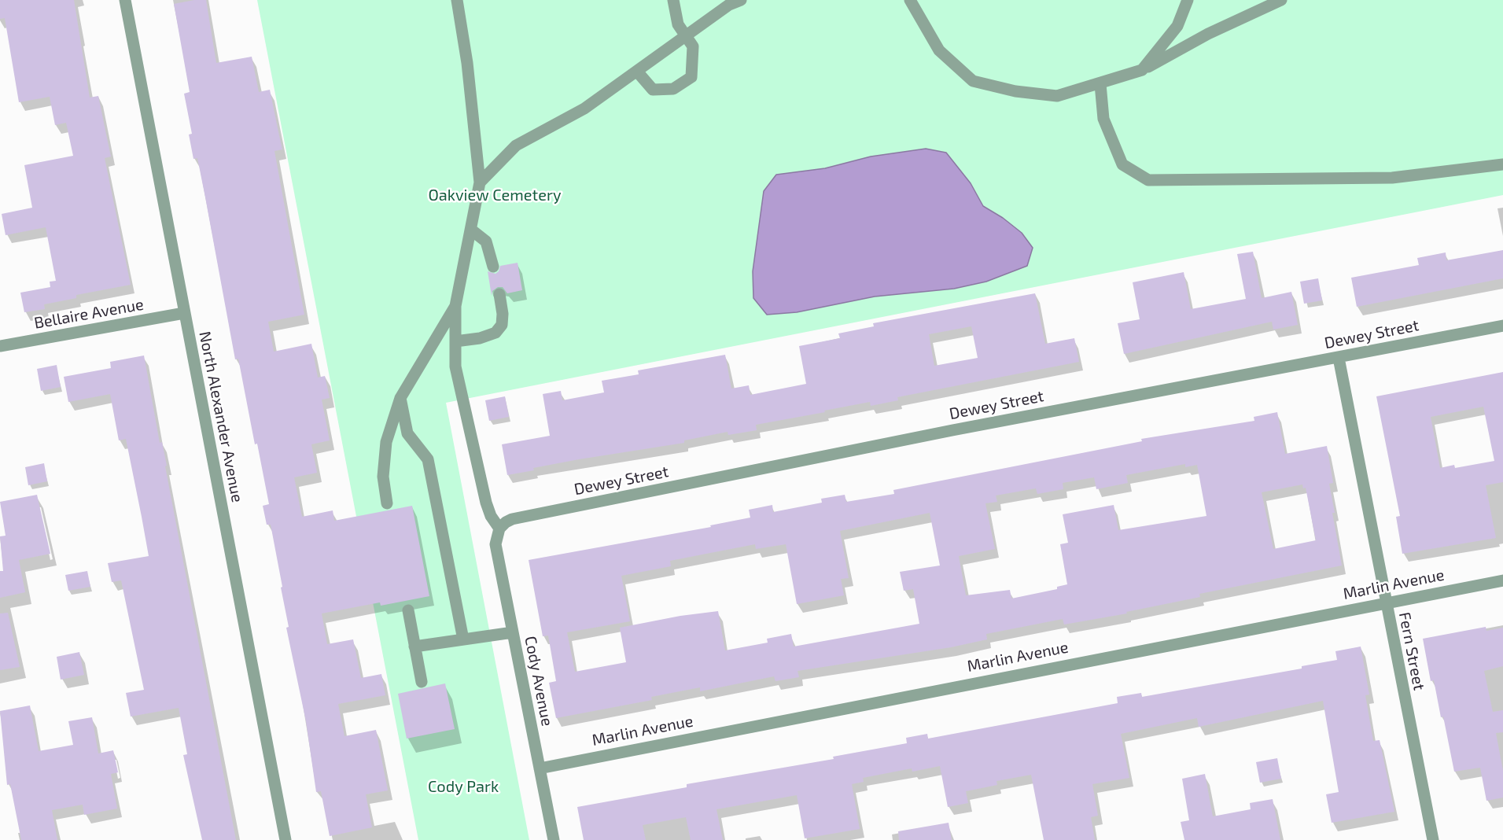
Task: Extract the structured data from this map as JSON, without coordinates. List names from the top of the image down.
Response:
{
  "streets": {
    "street": [
      "Bellaire Avenue",
      "Dewey Street",
      "North Alexander Avenue",
      "Marlin Avenue",
      "Fern Street",
      "Cody Avenue"
    ]
  },
  "crossings": [
    ["Bellaire Avenue", "North Alexander Avenue"],
    ["Dewey Street", "Fern Street"],
    ["Dewey Street", "Cody Avenue"],
    ["Marlin Avenue", "Fern Street"],
    ["Marlin Avenue", "Cody Avenue"]
  ],
  "parks": ["Oakview Cemetery", "Cody Park"]
}
